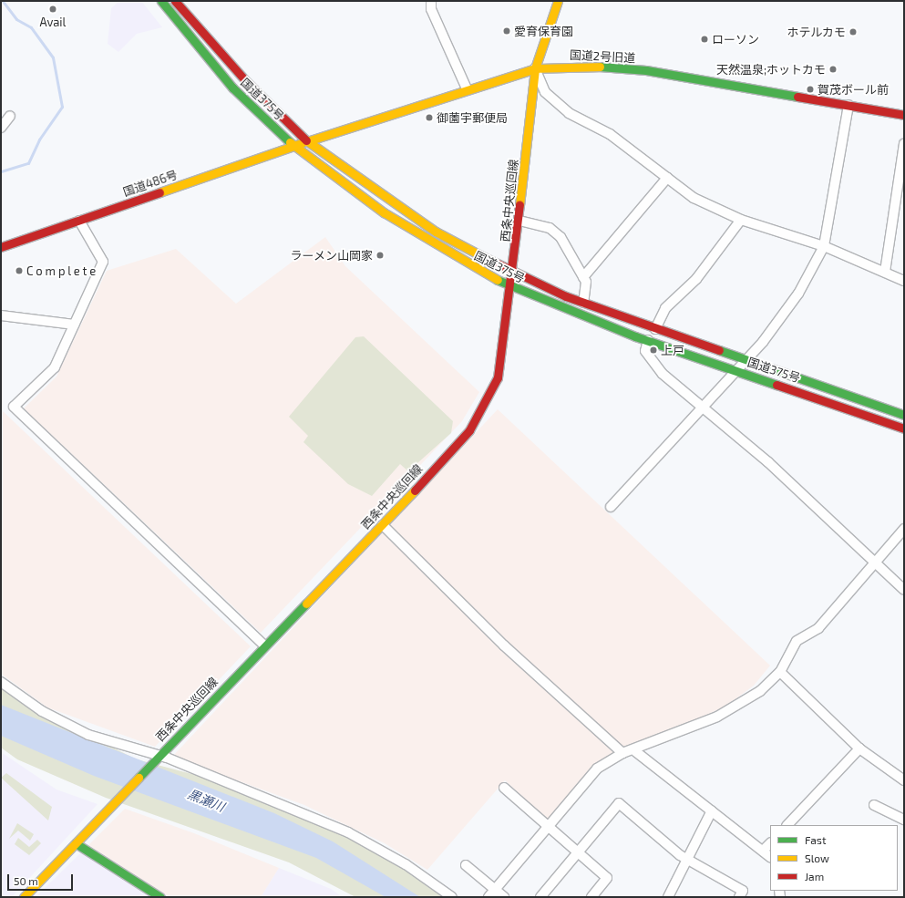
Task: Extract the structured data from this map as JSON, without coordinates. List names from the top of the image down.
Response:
{
  "streets": {
    "main road": [
      "国道2号旧道",
      "国道375号",
      "国道486号",
      "西条中央巡回線"
    ]
  },
  "crossings": [
    ["国道2号旧道", "国道375号"],
    ["国道2号旧道", "国道486号"],
    ["国道2号旧道", "西条中央巡回線"],
    ["国道375号", "国道486号"],
    ["国道375号", "西条中央巡回線"]
  ],
  "water": ["黒瀬川"],
  "places": [
    "Avail",
    "愛育保育園",
    "ホテルカモ",
    "ローソン",
    "天然温泉;ホットカモ",
    "賀茂ボール前",
    "御薗宇郵便局",
    "ラーメン山岡家",
    "C o m p l e t e",
    "上戸"
  ],
  "legend": ["Fast", "Slow", "Jam"],
  "scale_bar": "50 m"
}
